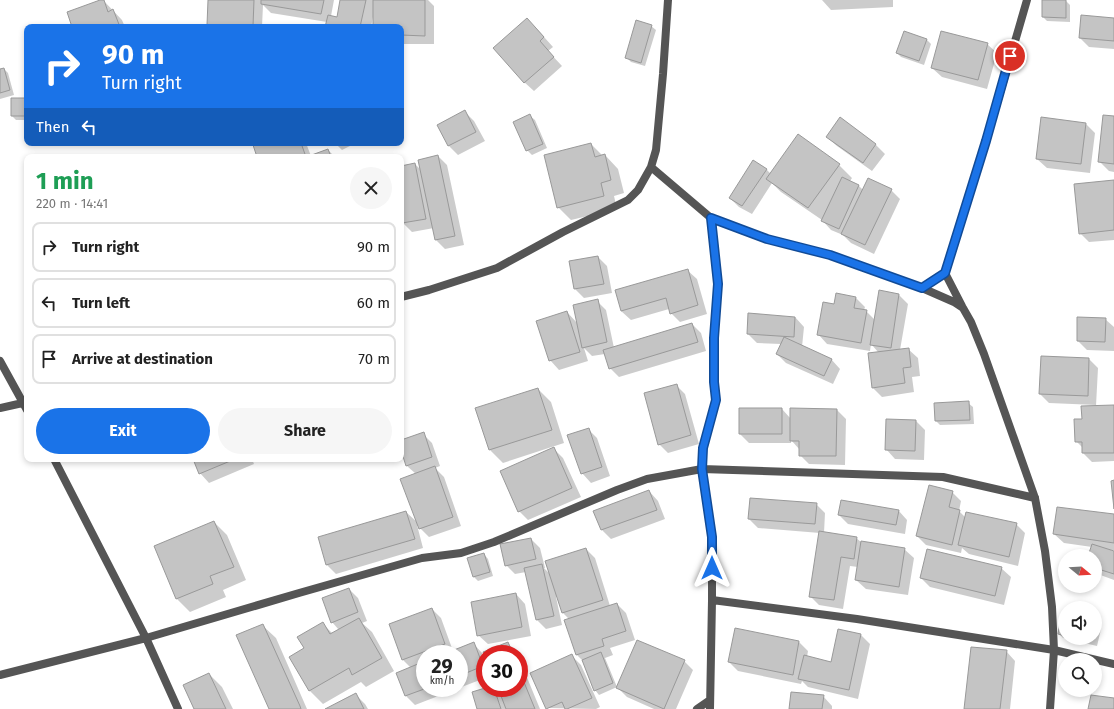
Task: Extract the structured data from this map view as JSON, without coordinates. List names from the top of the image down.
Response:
{
  "north": "right",
  "page": {
    "turn": ["90 m", "Turn right"],
    "then": "Then",
    "heading": ["1 min", "220 m · 14:41"],
    "list": [
      {
        "name": "Turn right",
        "value": "90 m"
      },
      {
        "name": "Turn left",
        "value": "60 m"
      },
      {
        "name": "Arrive at destination",
        "value": "70 m"
      }
    ],
    "buttons": ["Exit", "Share"],
    "speed": "29 km/h",
    "limit": "30"
  }
}
